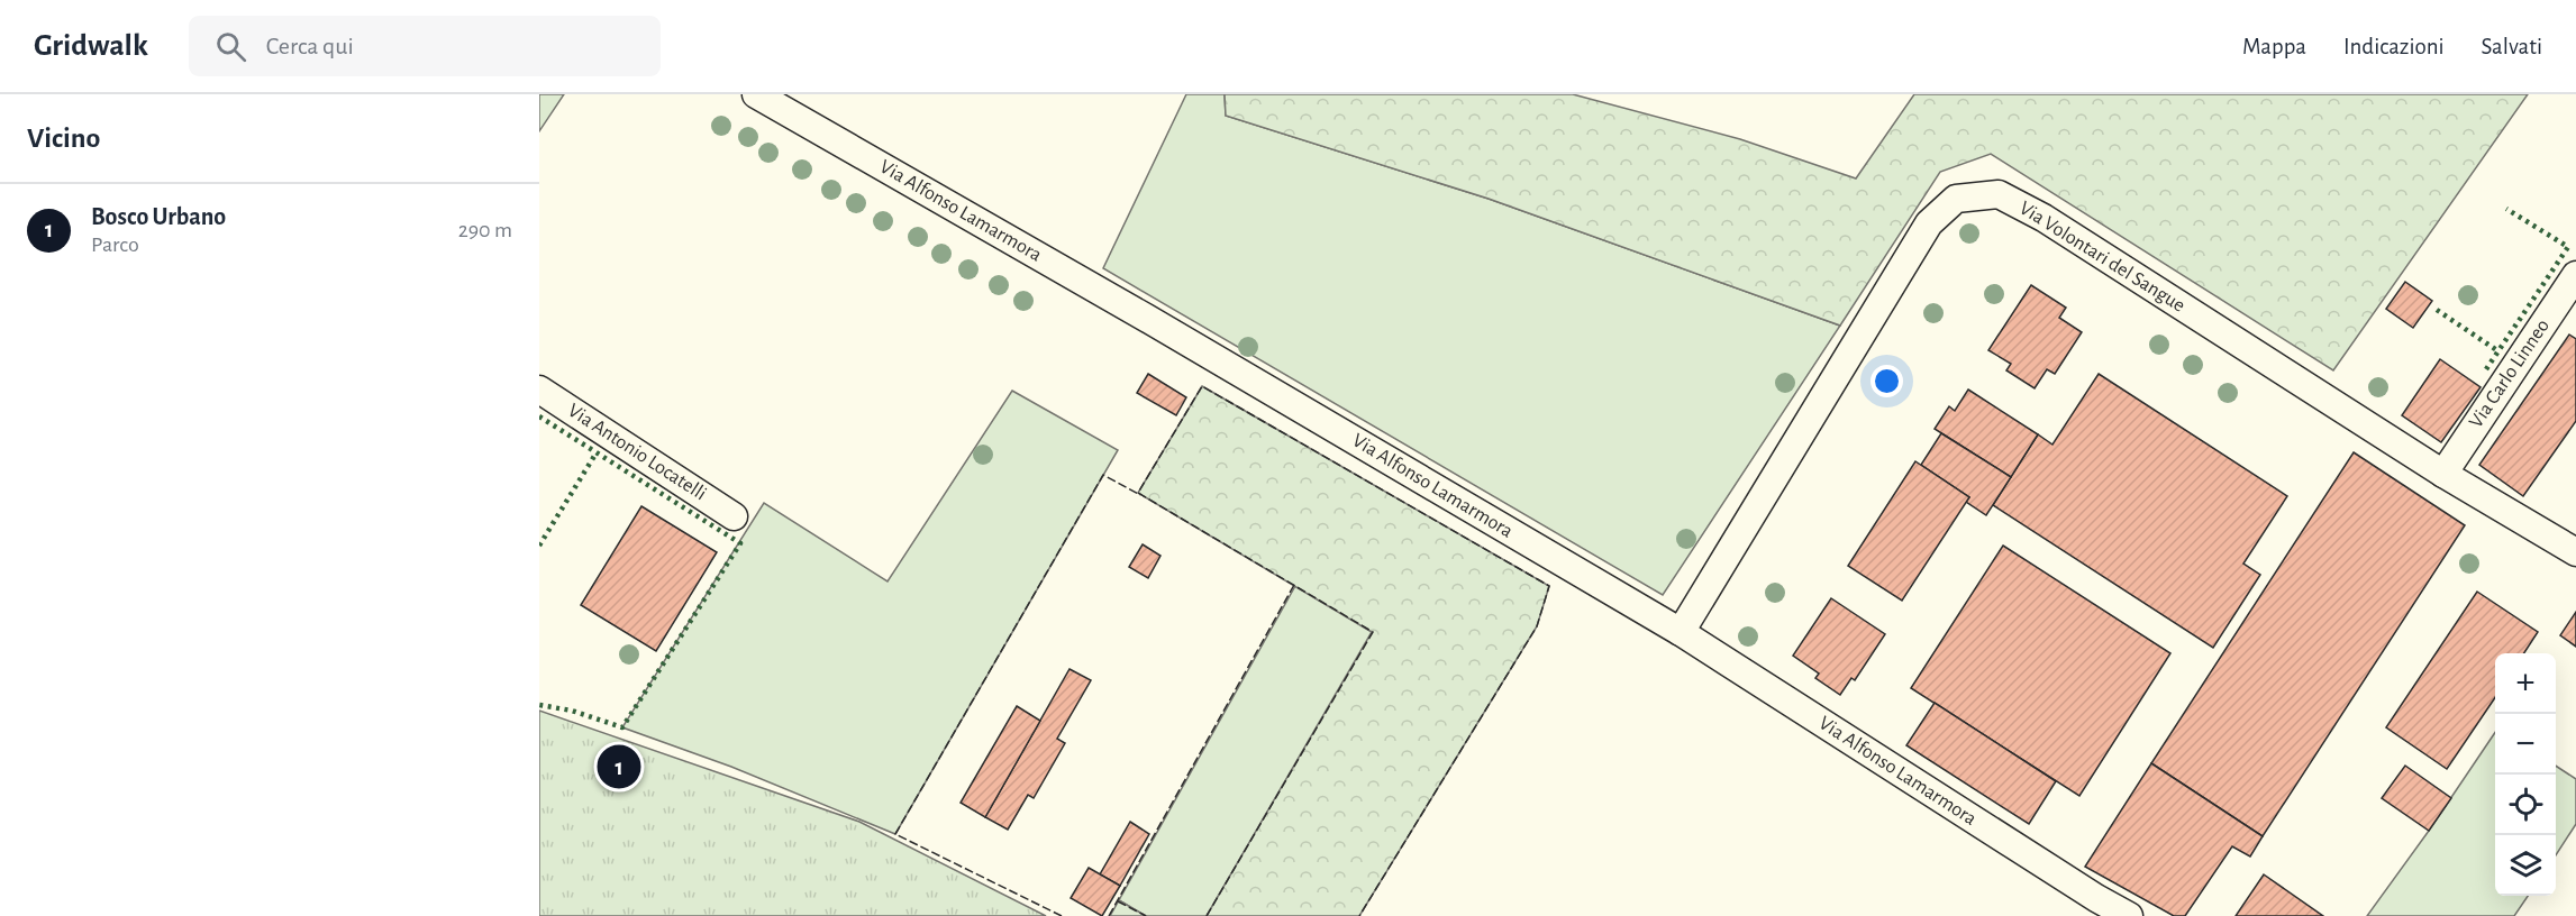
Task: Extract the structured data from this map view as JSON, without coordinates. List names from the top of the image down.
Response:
{
  "streets": {
    "street": [
      "Via Alfonso Lamarmora",
      "Via Volontari del Sangue",
      "Via Carlo Linneo",
      "Via Antonio Locatelli"
    ]
  },
  "crossings": [
    ["Via Alfonso Lamarmora", "Via Volontari del Sangue"],
    ["Via Volontari del Sangue", "Via Carlo Linneo"]
  ],
  "page": {
    "header": "Gridwalk",
    "search": "Cerca qui",
    "nav": ["Mappa", "Indicazioni", "Salvati"],
    "heading": "Vicino",
    "list": [
      {
        "mark": "1",
        "name": "Bosco Urbano",
        "note": "Parco",
        "value": "290 m"
      }
    ],
    "map_buttons": ["+", "−"],
    "pins": "1"
  }
}
